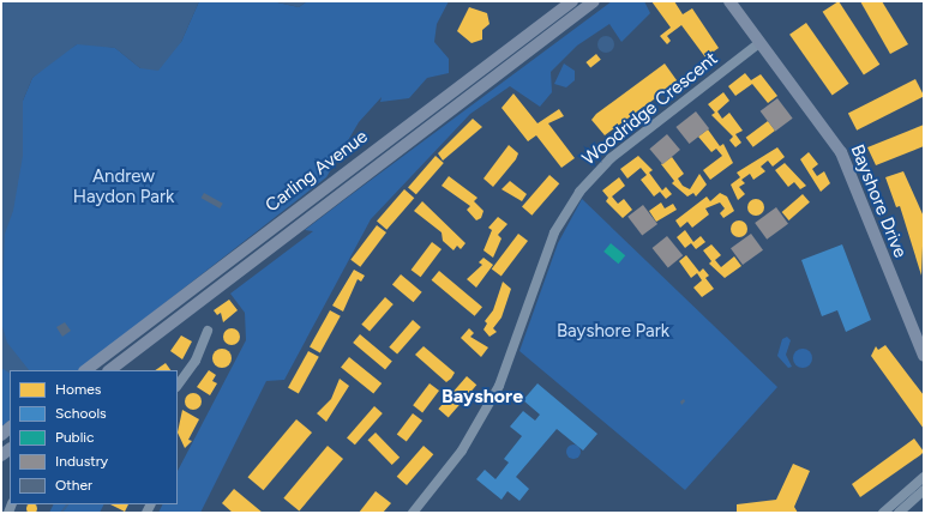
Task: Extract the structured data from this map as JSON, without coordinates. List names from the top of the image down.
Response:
{
  "streets": {
    "main road": ["Carling Avenue", "Bayshore Drive"],
    "street": ["Woodridge Crescent"]
  },
  "crossings": [
    ["Woodridge Crescent", "Bayshore Drive"]
  ],
  "districts": ["Bayshore"],
  "parks": ["Andrew Haydon Park", "Bayshore Park"],
  "legend": [
    "Homes",
    "Schools",
    "Public",
    "Industry",
    "Other"
  ]
}
